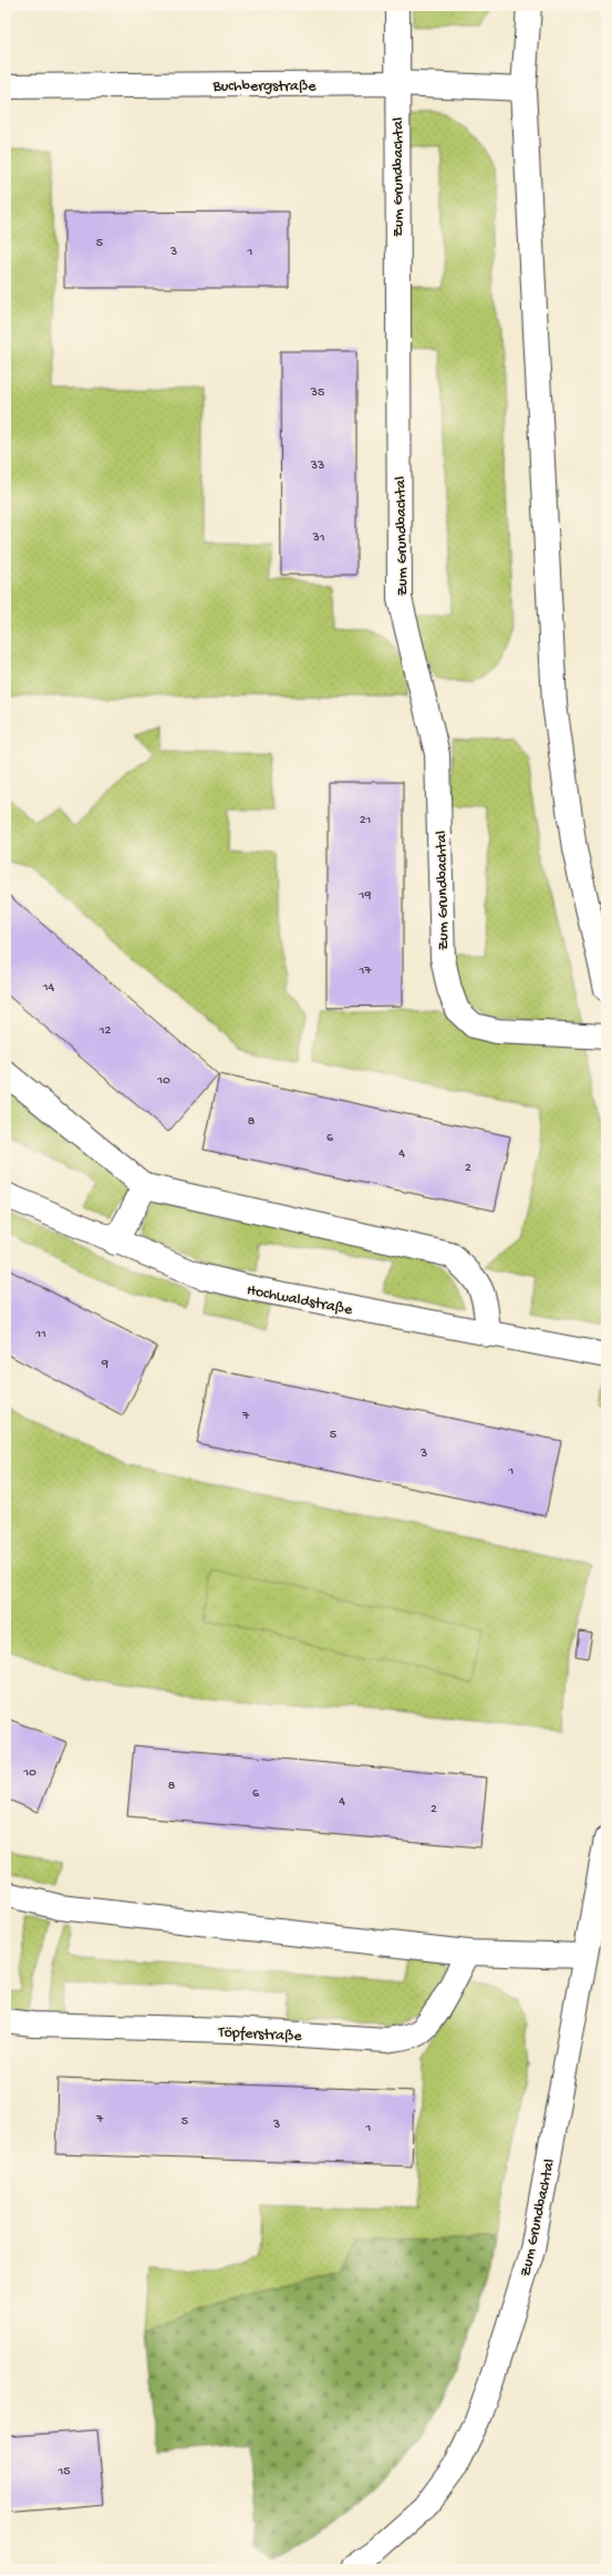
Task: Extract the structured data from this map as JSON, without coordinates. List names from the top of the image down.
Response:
{
  "streets": {
    "street": [
      "Buchbergstraße",
      "Zum Grundbachtal",
      "Hochwaldstraße",
      "Töpferstraße"
    ]
  },
  "crossings": [
    ["Buchbergstraße", "Zum Grundbachtal"]
  ],
  "house_numbers": [
    "5",
    "3",
    "1",
    "35",
    "33",
    "31",
    "21",
    "19",
    "17",
    "14",
    "12",
    "10",
    "8",
    "6",
    "4",
    "2",
    "11",
    "9",
    "7",
    "5",
    "3",
    "1",
    "10",
    "8",
    "6",
    "4",
    "2",
    "7",
    "5",
    "3",
    "1",
    "15"
  ]
}
